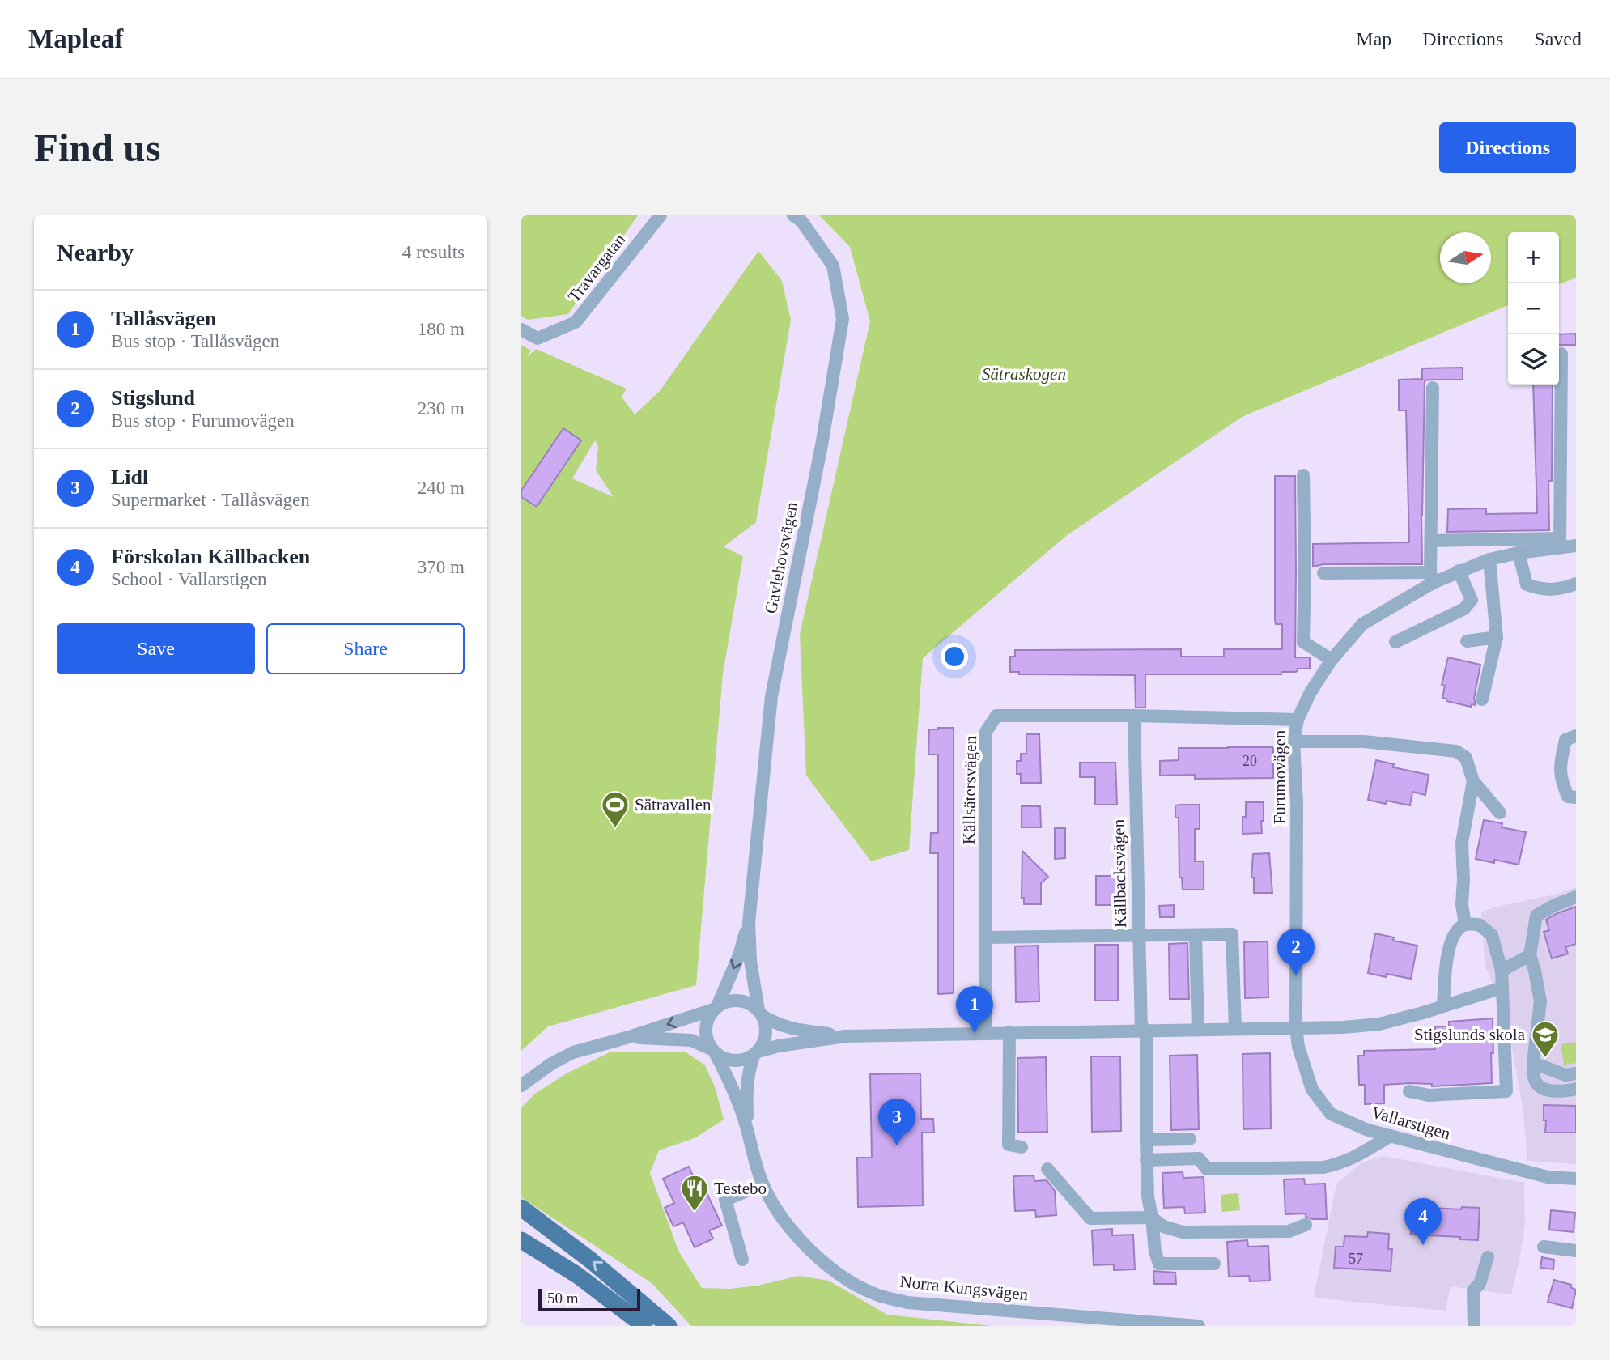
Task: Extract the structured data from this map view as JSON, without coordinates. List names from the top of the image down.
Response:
{
  "streets": {
    "street": [
      "Travargatan",
      "Gavlehovsvägen",
      "Furumovägen",
      "Källsätersvägen",
      "Källbacksvägen",
      "Vallarstigen",
      "Norra Kungsvägen"
    ]
  },
  "crossings": [
    ["Gavlehovsvägen", "Norra Kungsvägen"],
    ["Furumovägen", "Källsätersvägen"],
    ["Furumovägen", "Vallarstigen"],
    ["Källsätersvägen", "Källbacksvägen"]
  ],
  "parks": ["Sätraskogen"],
  "places": {
    "sports": ["Sätravallen"],
    "school or university": ["Stigslunds skola"],
    "restaurant": ["Testebo"]
  },
  "house_numbers": ["20", "57"],
  "scale_bar": "50 m",
  "north": "right",
  "page": {
    "header": "Mapleaf",
    "nav": ["Map", "Directions", "Saved"],
    "buttons": [
      "Directions",
      ["Save", "Share"]
    ],
    "title": "Find us",
    "heading": ["Nearby", "4 results"],
    "map_buttons": ["+", "−"],
    "list": [
      {
        "mark": "1",
        "name": "Tallåsvägen",
        "note": "Bus stop · Tallåsvägen",
        "value": "180 m"
      },
      {
        "mark": "2",
        "name": "Stigslund",
        "note": "Bus stop · Furumovägen",
        "value": "230 m"
      },
      {
        "mark": "3",
        "name": "Lidl",
        "note": "Supermarket · Tallåsvägen",
        "value": "240 m"
      },
      {
        "mark": "4",
        "name": "Förskolan Källbacken",
        "note": "School · Vallarstigen",
        "value": "370 m"
      }
    ],
    "pins": [
      "2",
      "1",
      "3",
      "4"
    ],
    "scale": "50 m"
  }
}
